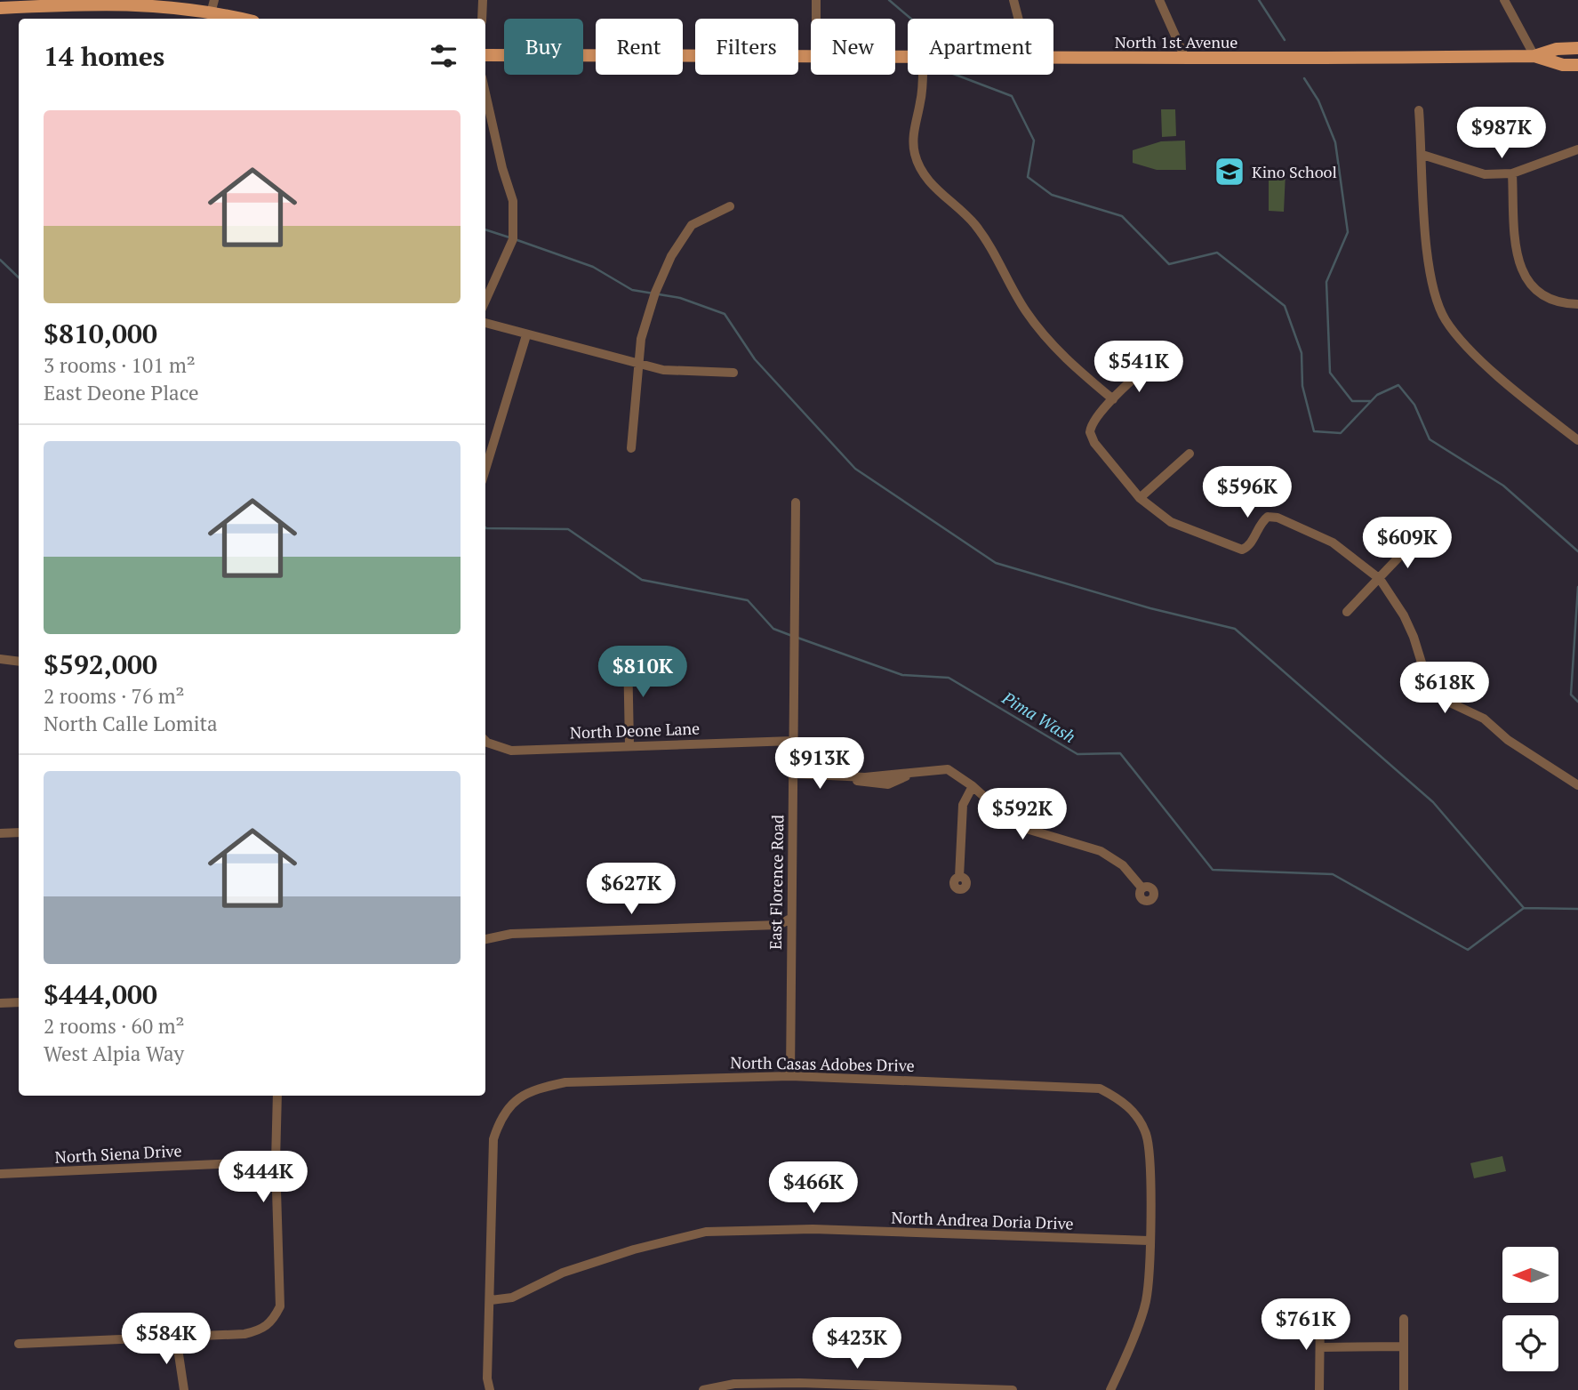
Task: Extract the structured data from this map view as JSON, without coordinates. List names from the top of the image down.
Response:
{
  "streets": {
    "main road": ["North 1st Avenue"],
    "street": [
      "North Deone Lane",
      "East Florence Road",
      "North Casas Adobes Drive",
      "North Siena Drive",
      "North Andrea Doria Drive"
    ]
  },
  "crossings": [
    ["North Deone Lane", "East Florence Road"],
    ["East Florence Road", "North Casas Adobes Drive"],
    ["North Casas Adobes Drive", "North Andrea Doria Drive"]
  ],
  "water": ["Pima Wash"],
  "places": {
    "school or university": ["Kino School"]
  },
  "north": "left",
  "page": {
    "chip": [
      "Buy",
      "Rent",
      "Filters",
      "New",
      "Apartment"
    ],
    "heading": "14 homes",
    "list": [
      {
        "name": "$810,000",
        "note": "3 rooms · 101 m² · East Deone Place"
      },
      {
        "name": "$592,000",
        "note": "2 rooms · 76 m² · North Calle Lomita"
      },
      {
        "name": "$444,000",
        "note": "2 rooms · 60 m² · West Alpia Way"
      }
    ],
    "price": [
      "$987K",
      "$541K",
      "$596K",
      "$609K",
      "$810K",
      "$618K",
      "$913K",
      "$592K",
      "$627K",
      "$444K",
      "$466K",
      "$761K",
      "$584K",
      "$423K"
    ]
  }
}
